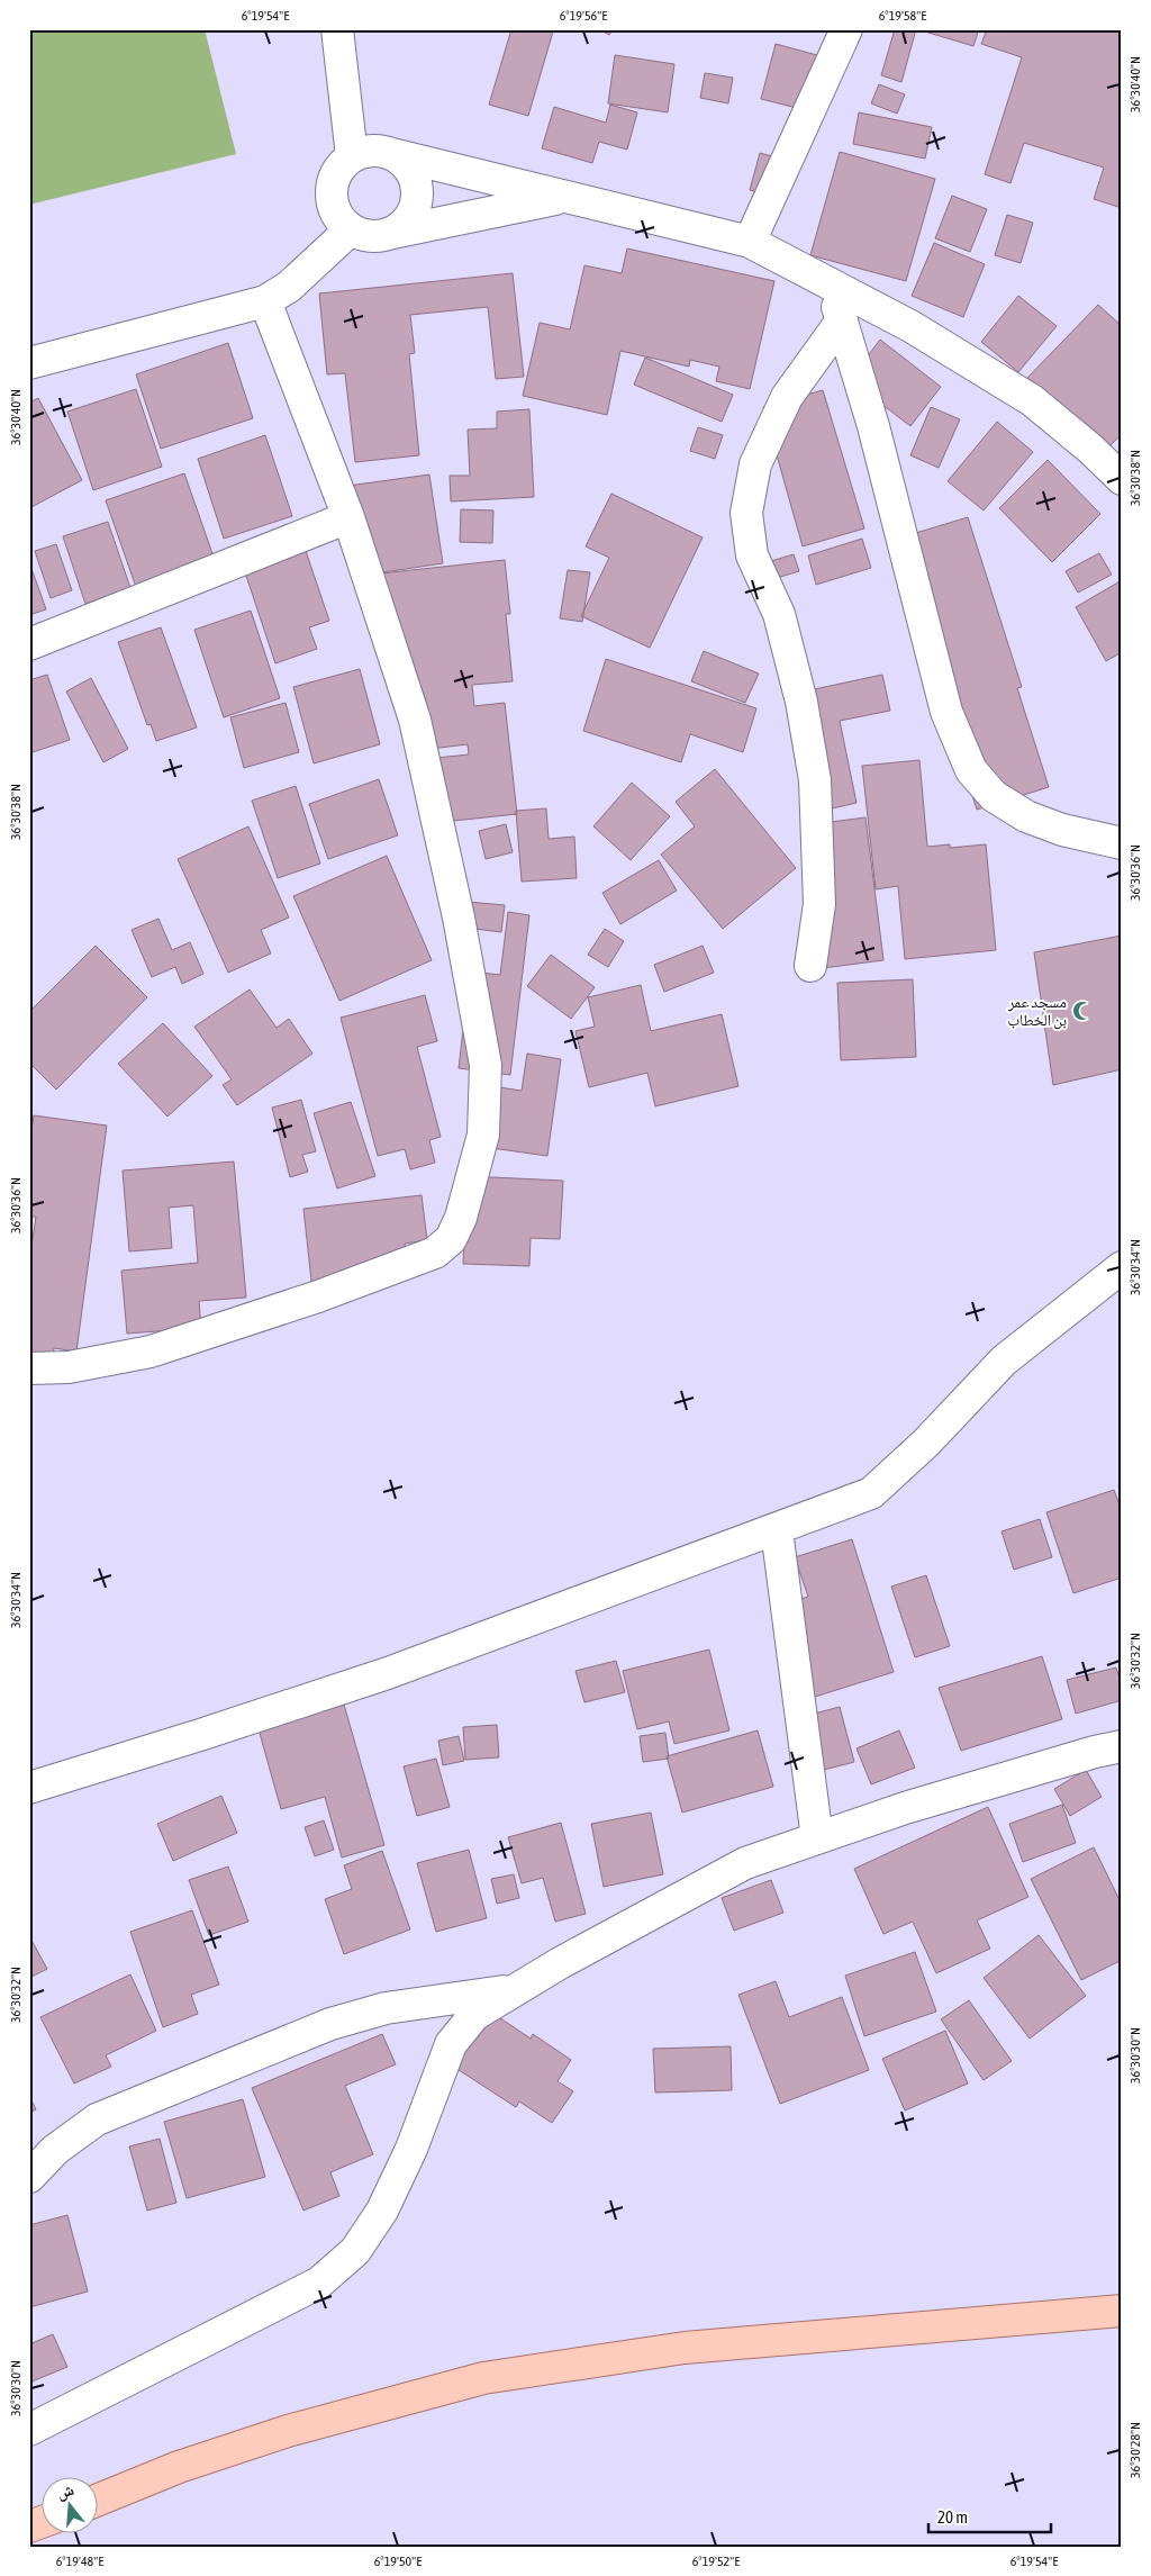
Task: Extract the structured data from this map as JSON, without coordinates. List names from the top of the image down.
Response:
{
  "places": {
    "mosque": ["مسجد عمر بن الخطاب"]
  },
  "scale_bar": "20 m",
  "north": "top",
  "coordinates": [
    "6°19'54\"E",
    "6°19'56\"E",
    "6°19'58\"E",
    "36°30'40\"N",
    "36°30'38\"N",
    "36°30'36\"N",
    "36°30'34\"N",
    "36°30'32\"N",
    "36°30'30\"N",
    "36°30'28\"N",
    "6°19'48\"E",
    "6°19'50\"E",
    "6°19'52\"E"
  ]
}
